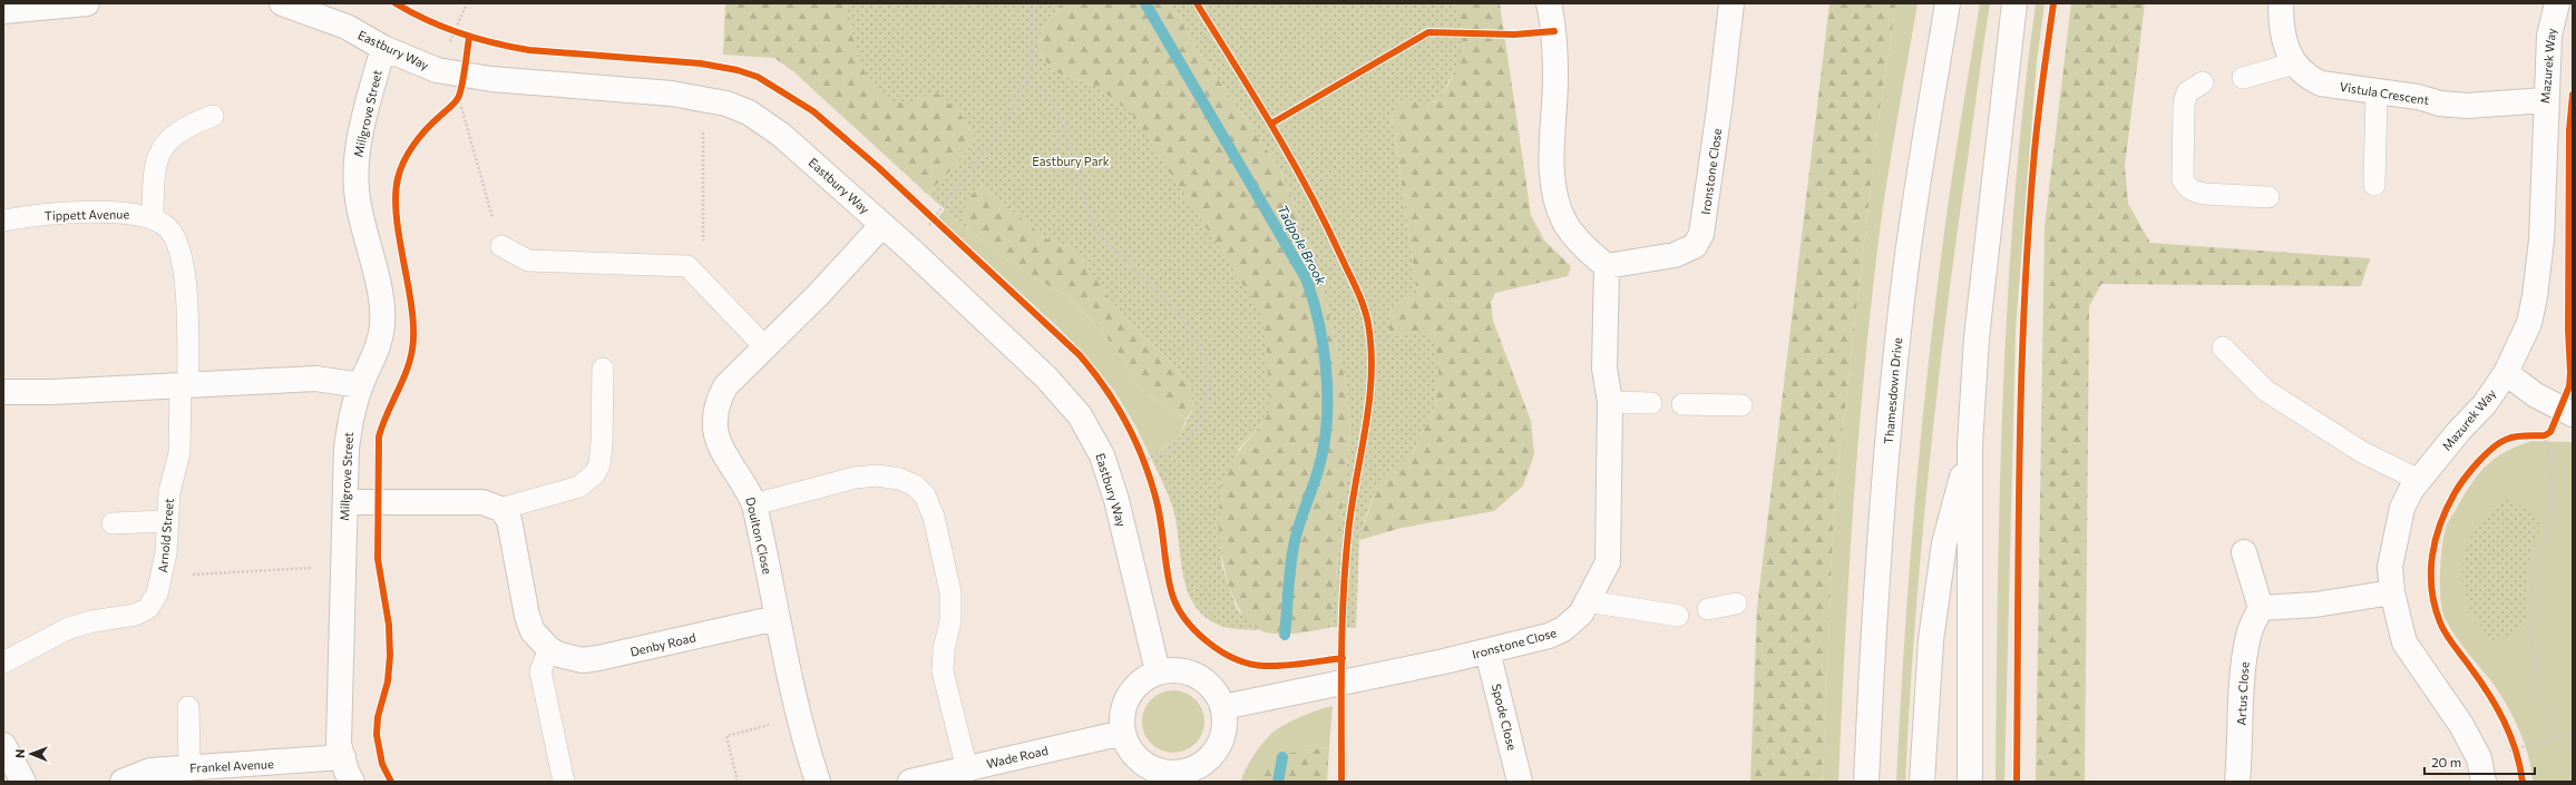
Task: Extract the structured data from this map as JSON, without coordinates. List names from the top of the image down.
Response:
{
  "streets": {
    "street": [
      "Eastbury Way",
      "Mazurek Way",
      "Vistula Crescent",
      "Millgrove Street",
      "Ironstone Close",
      "Thamesdown Drive",
      "Doulton Close",
      "Denby Road",
      "Artus Close",
      "Spode Close",
      "Wade Road",
      "Frankel Avenue"
    ],
    "lane": ["Tippett Avenue", "Arnold Street"]
  },
  "crossings": [
    ["Eastbury Way", "Millgrove Street"],
    ["Eastbury Way", "Ironstone Close"],
    ["Eastbury Way", "Doulton Close"],
    ["Eastbury Way", "Wade Road"],
    ["Mazurek Way", "Vistula Crescent"],
    ["Millgrove Street", "Frankel Avenue"],
    ["Ironstone Close", "Spode Close"],
    ["Ironstone Close", "Wade Road"],
    ["Tippett Avenue", "Arnold Street"],
    ["Doulton Close", "Denby Road"]
  ],
  "water": ["Tadpole Brook"],
  "parks": ["Eastbury Park"],
  "scale_bar": "20 m",
  "north": "left"
}
